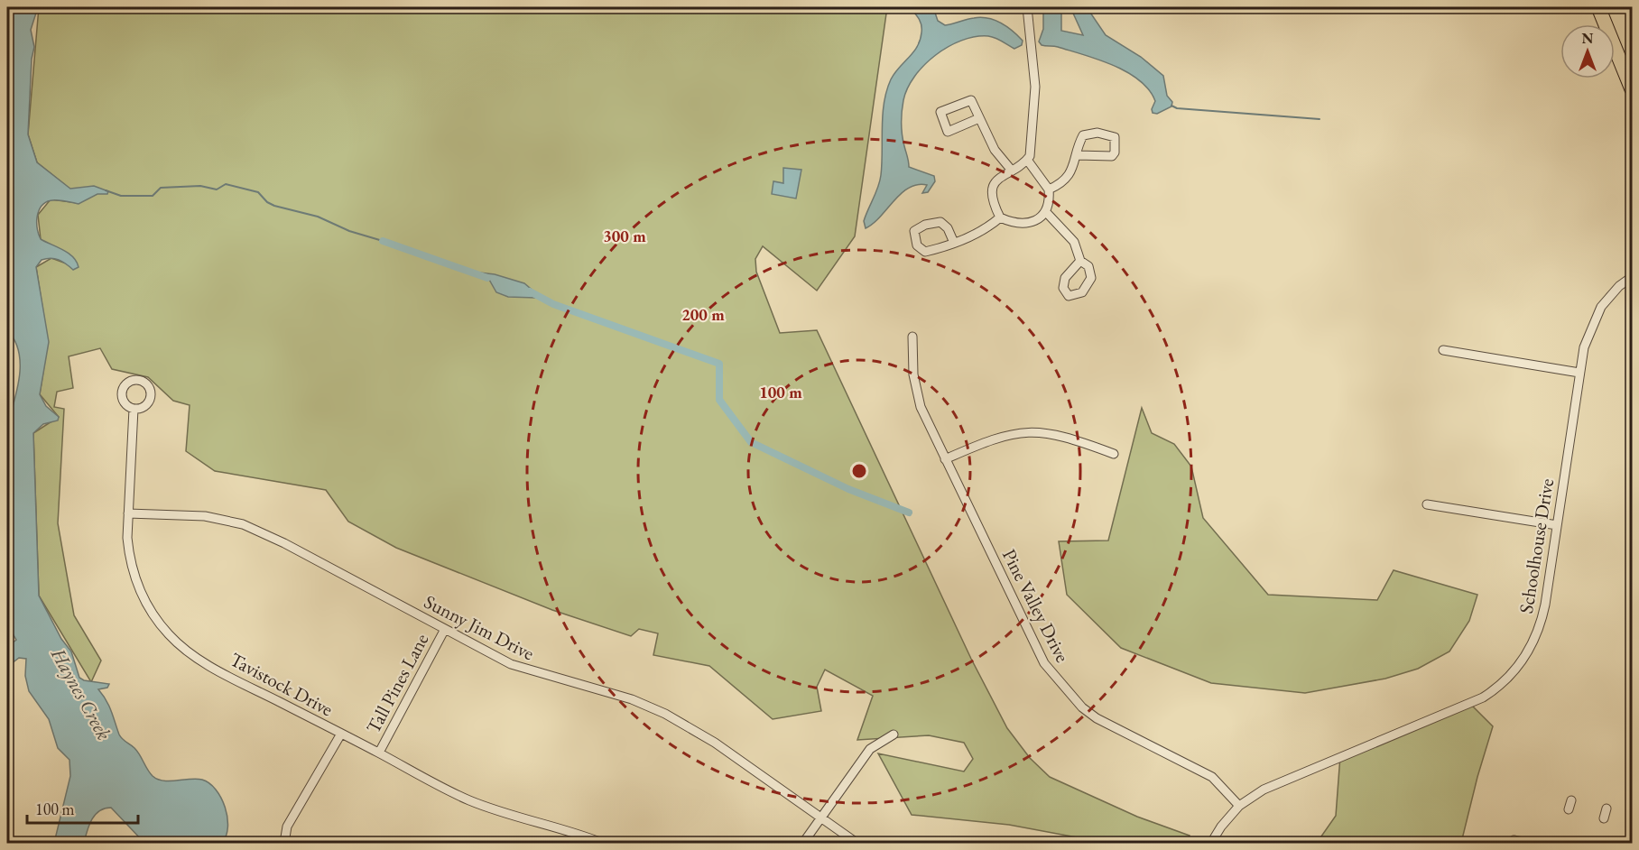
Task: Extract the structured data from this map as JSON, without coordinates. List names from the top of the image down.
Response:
{
  "streets": {
    "street": [
      "Schoolhouse Drive",
      "Pine Valley Drive",
      "Sunny Jim Drive",
      "Tall Pines Lane",
      "Tavistock Drive"
    ]
  },
  "crossings": [
    ["Schoolhouse Drive", "Pine Valley Drive"],
    ["Sunny Jim Drive", "Tall Pines Lane"],
    ["Sunny Jim Drive", "Tavistock Drive"],
    ["Tall Pines Lane", "Tavistock Drive"]
  ],
  "water": ["Haynes Creek"],
  "scale_bar": "100 m",
  "north": "top",
  "rings": ["300 m", "200 m", "100 m"]
}
